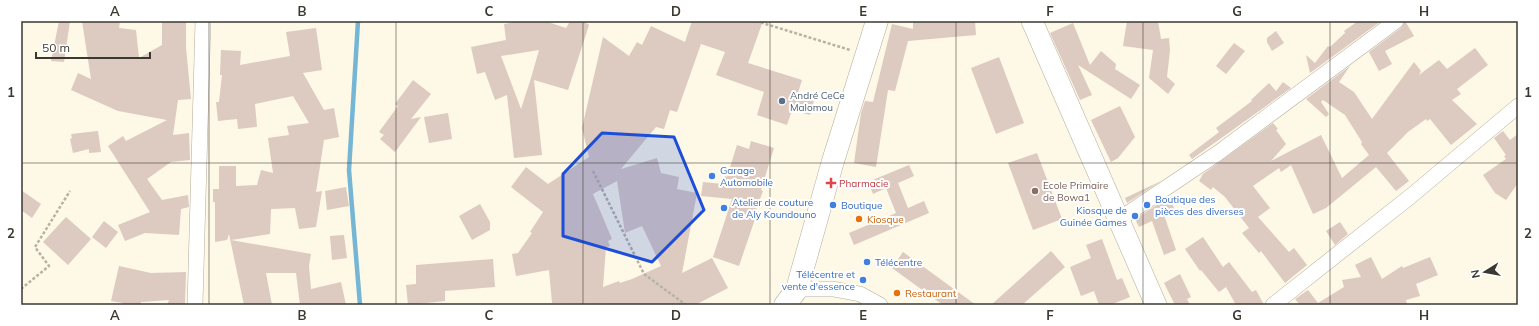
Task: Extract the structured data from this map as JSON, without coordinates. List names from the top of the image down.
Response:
{
  "places": {
    "other": [
      "André CeCe Malomou",
      "Garage Automobile",
      "Ecole Primaire de Bowa1",
      "Boutique",
      "Boutique des pièces des diverses",
      "Atelier de couture de Aly Koundouno",
      "Kiosque de Guinée Games",
      "Kiosque",
      "Télécentre",
      "Télécentre et vente d'essence",
      "Restaurant"
    ],
    "health": ["Pharmacie"]
  },
  "scale_bar": "50 m",
  "north": "left",
  "grid": {
    "columns": [
      "A",
      "B",
      "C",
      "D",
      "E",
      "F",
      "G",
      "H"
    ],
    "rows": ["1", "2"]
  }
}
